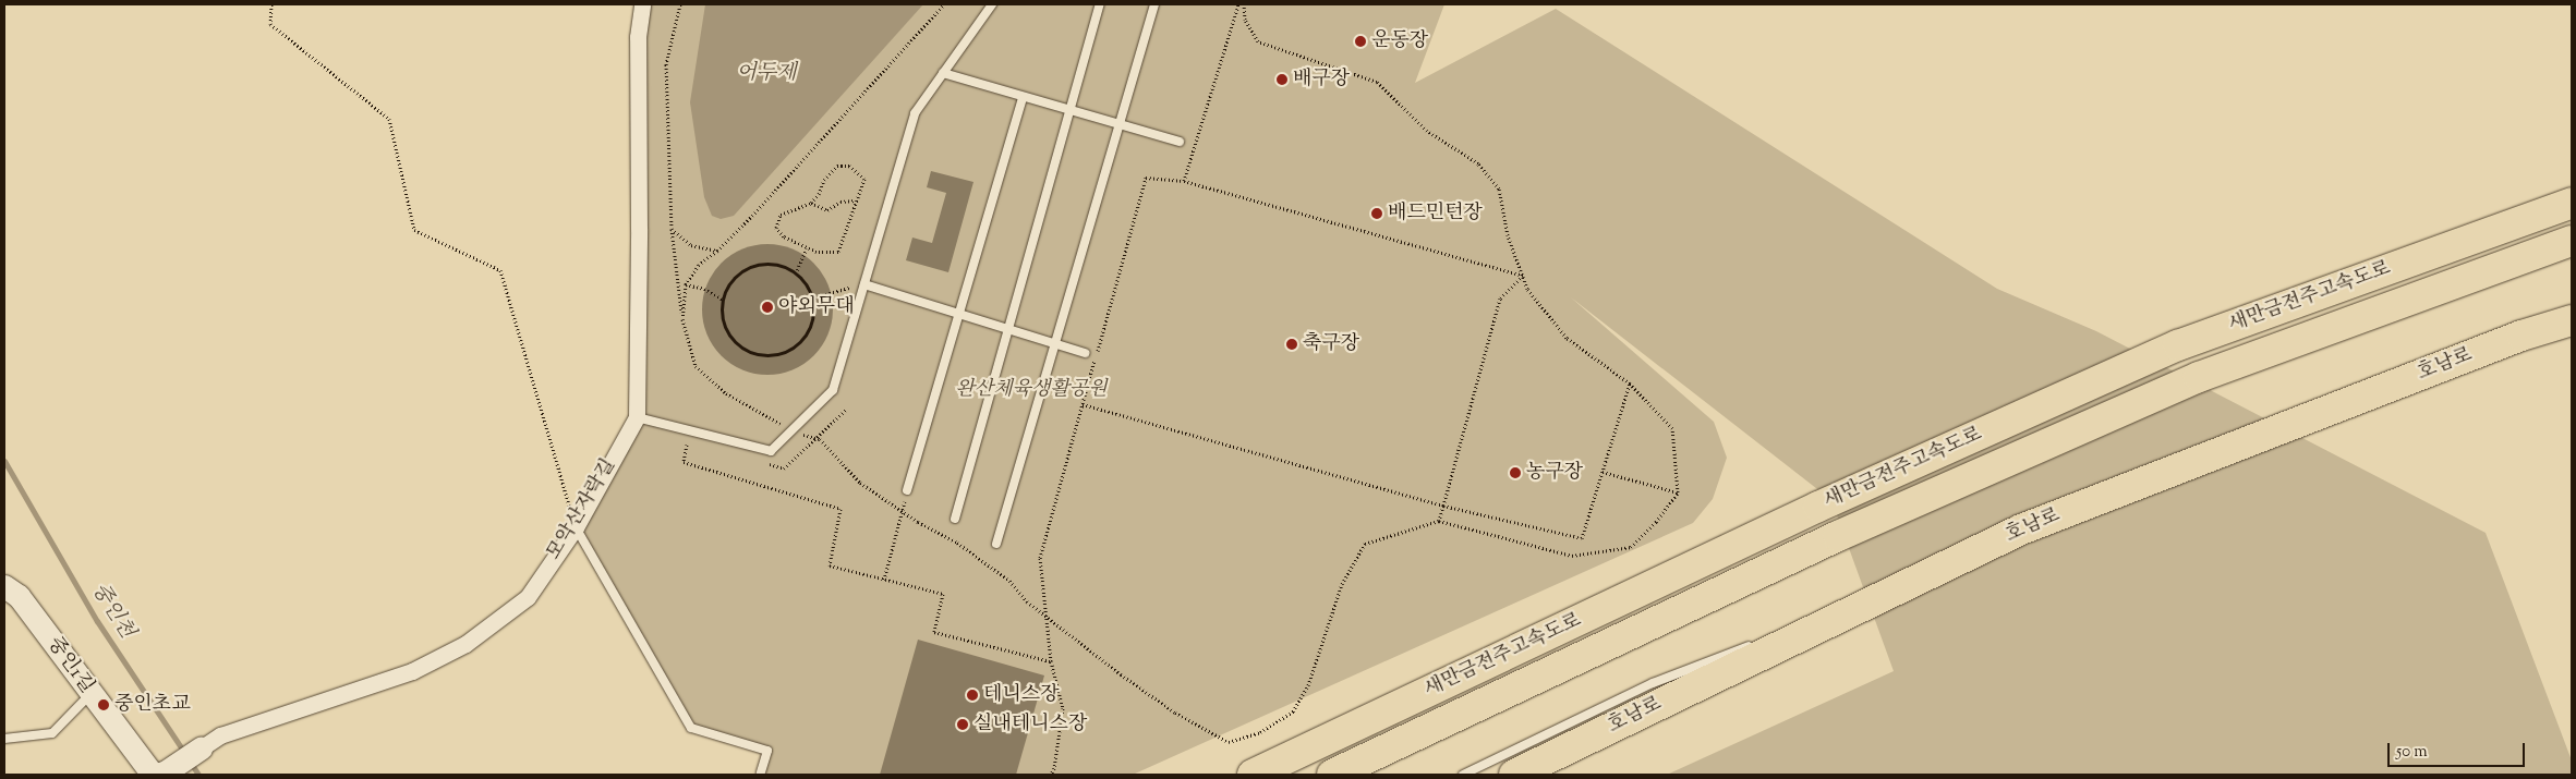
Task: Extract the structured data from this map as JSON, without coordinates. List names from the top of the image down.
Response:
{
  "streets": {
    "highway": ["새만금전주고속도로", "호남로"],
    "street": ["모악산자락길", "중인1길"]
  },
  "crossings": [
    ["모악산자락길", "중인1길"]
  ],
  "water": ["어두제", "중인천"],
  "parks": ["완산체육생활공원"],
  "places": [
    "운동장",
    "배구장",
    "배드민턴장",
    "야외무대",
    "축구장",
    "농구장",
    "테니스장",
    "중인초교",
    "실내테니스장"
  ],
  "scale_bar": "50 m"
}
